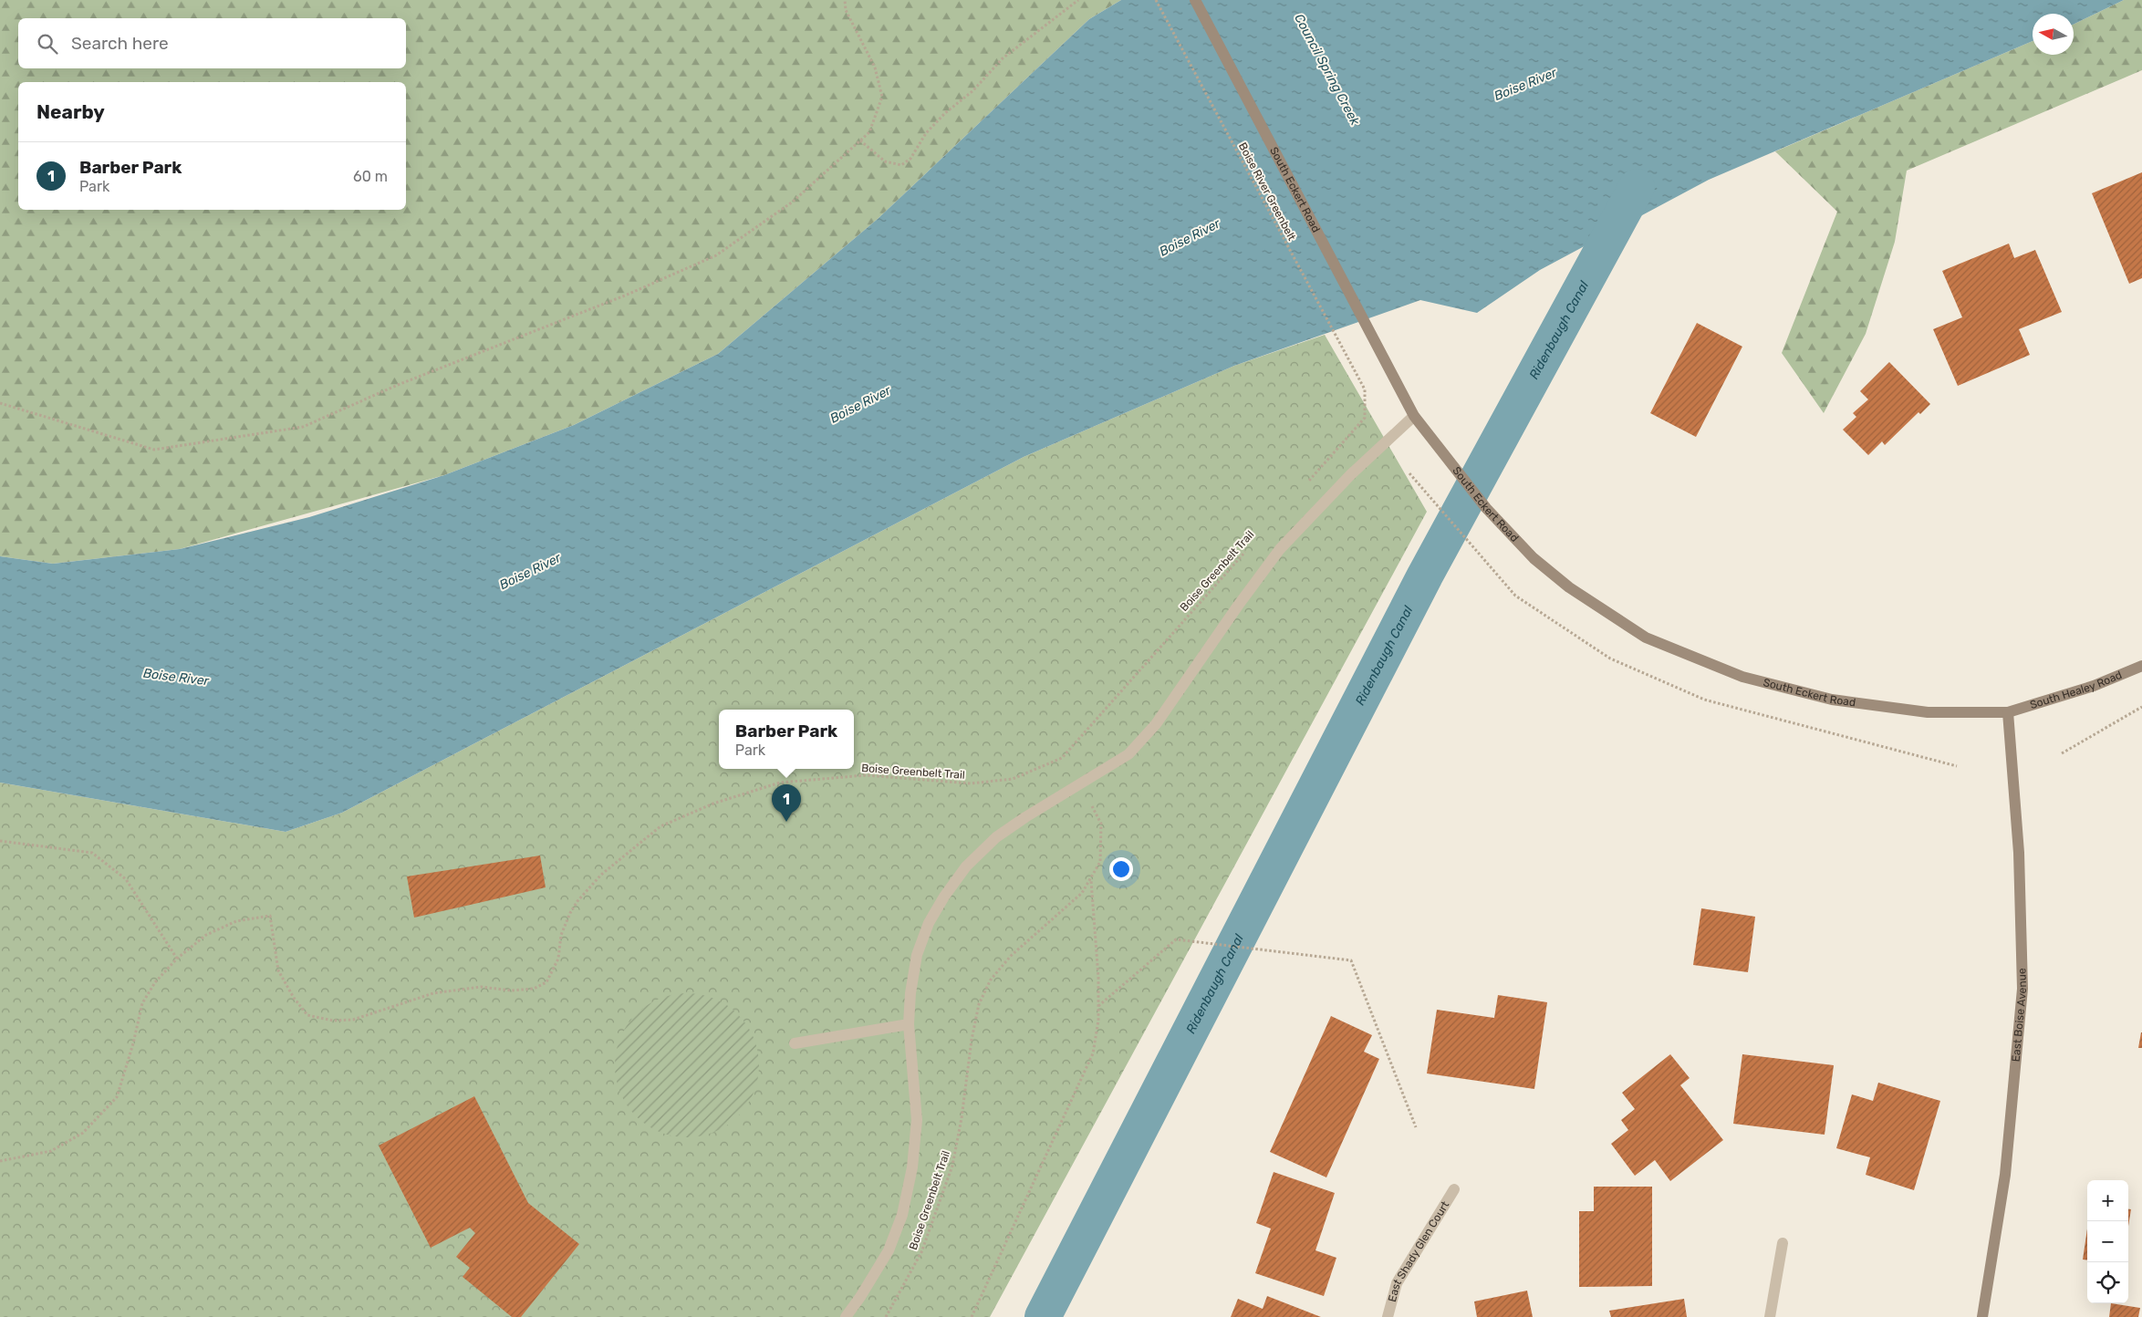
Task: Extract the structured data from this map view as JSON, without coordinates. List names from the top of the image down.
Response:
{
  "streets": {
    "street": [
      "South Eckert Road",
      "South Healey Road",
      "East Boise Avenue",
      "East Shady Glen Court"
    ],
    "path": ["Boise River Greenbelt", "Boise Greenbelt Trail"]
  },
  "crossings": [
    ["South Eckert Road", "South Healey Road"],
    ["South Eckert Road", "East Boise Avenue"],
    ["South Healey Road", "East Boise Avenue"]
  ],
  "water": ["Council Spring Creek", "Boise River", "Ridenbaugh Canal"],
  "north": "left",
  "page": {
    "search": "Search here",
    "heading": "Nearby",
    "list": [
      {
        "mark": "1",
        "name": "Barber Park",
        "note": "Park",
        "value": "60 m"
      }
    ],
    "popup": ["Barber Park", "Park"],
    "pins": "1",
    "map_buttons": ["+", "−"]
  }
}
